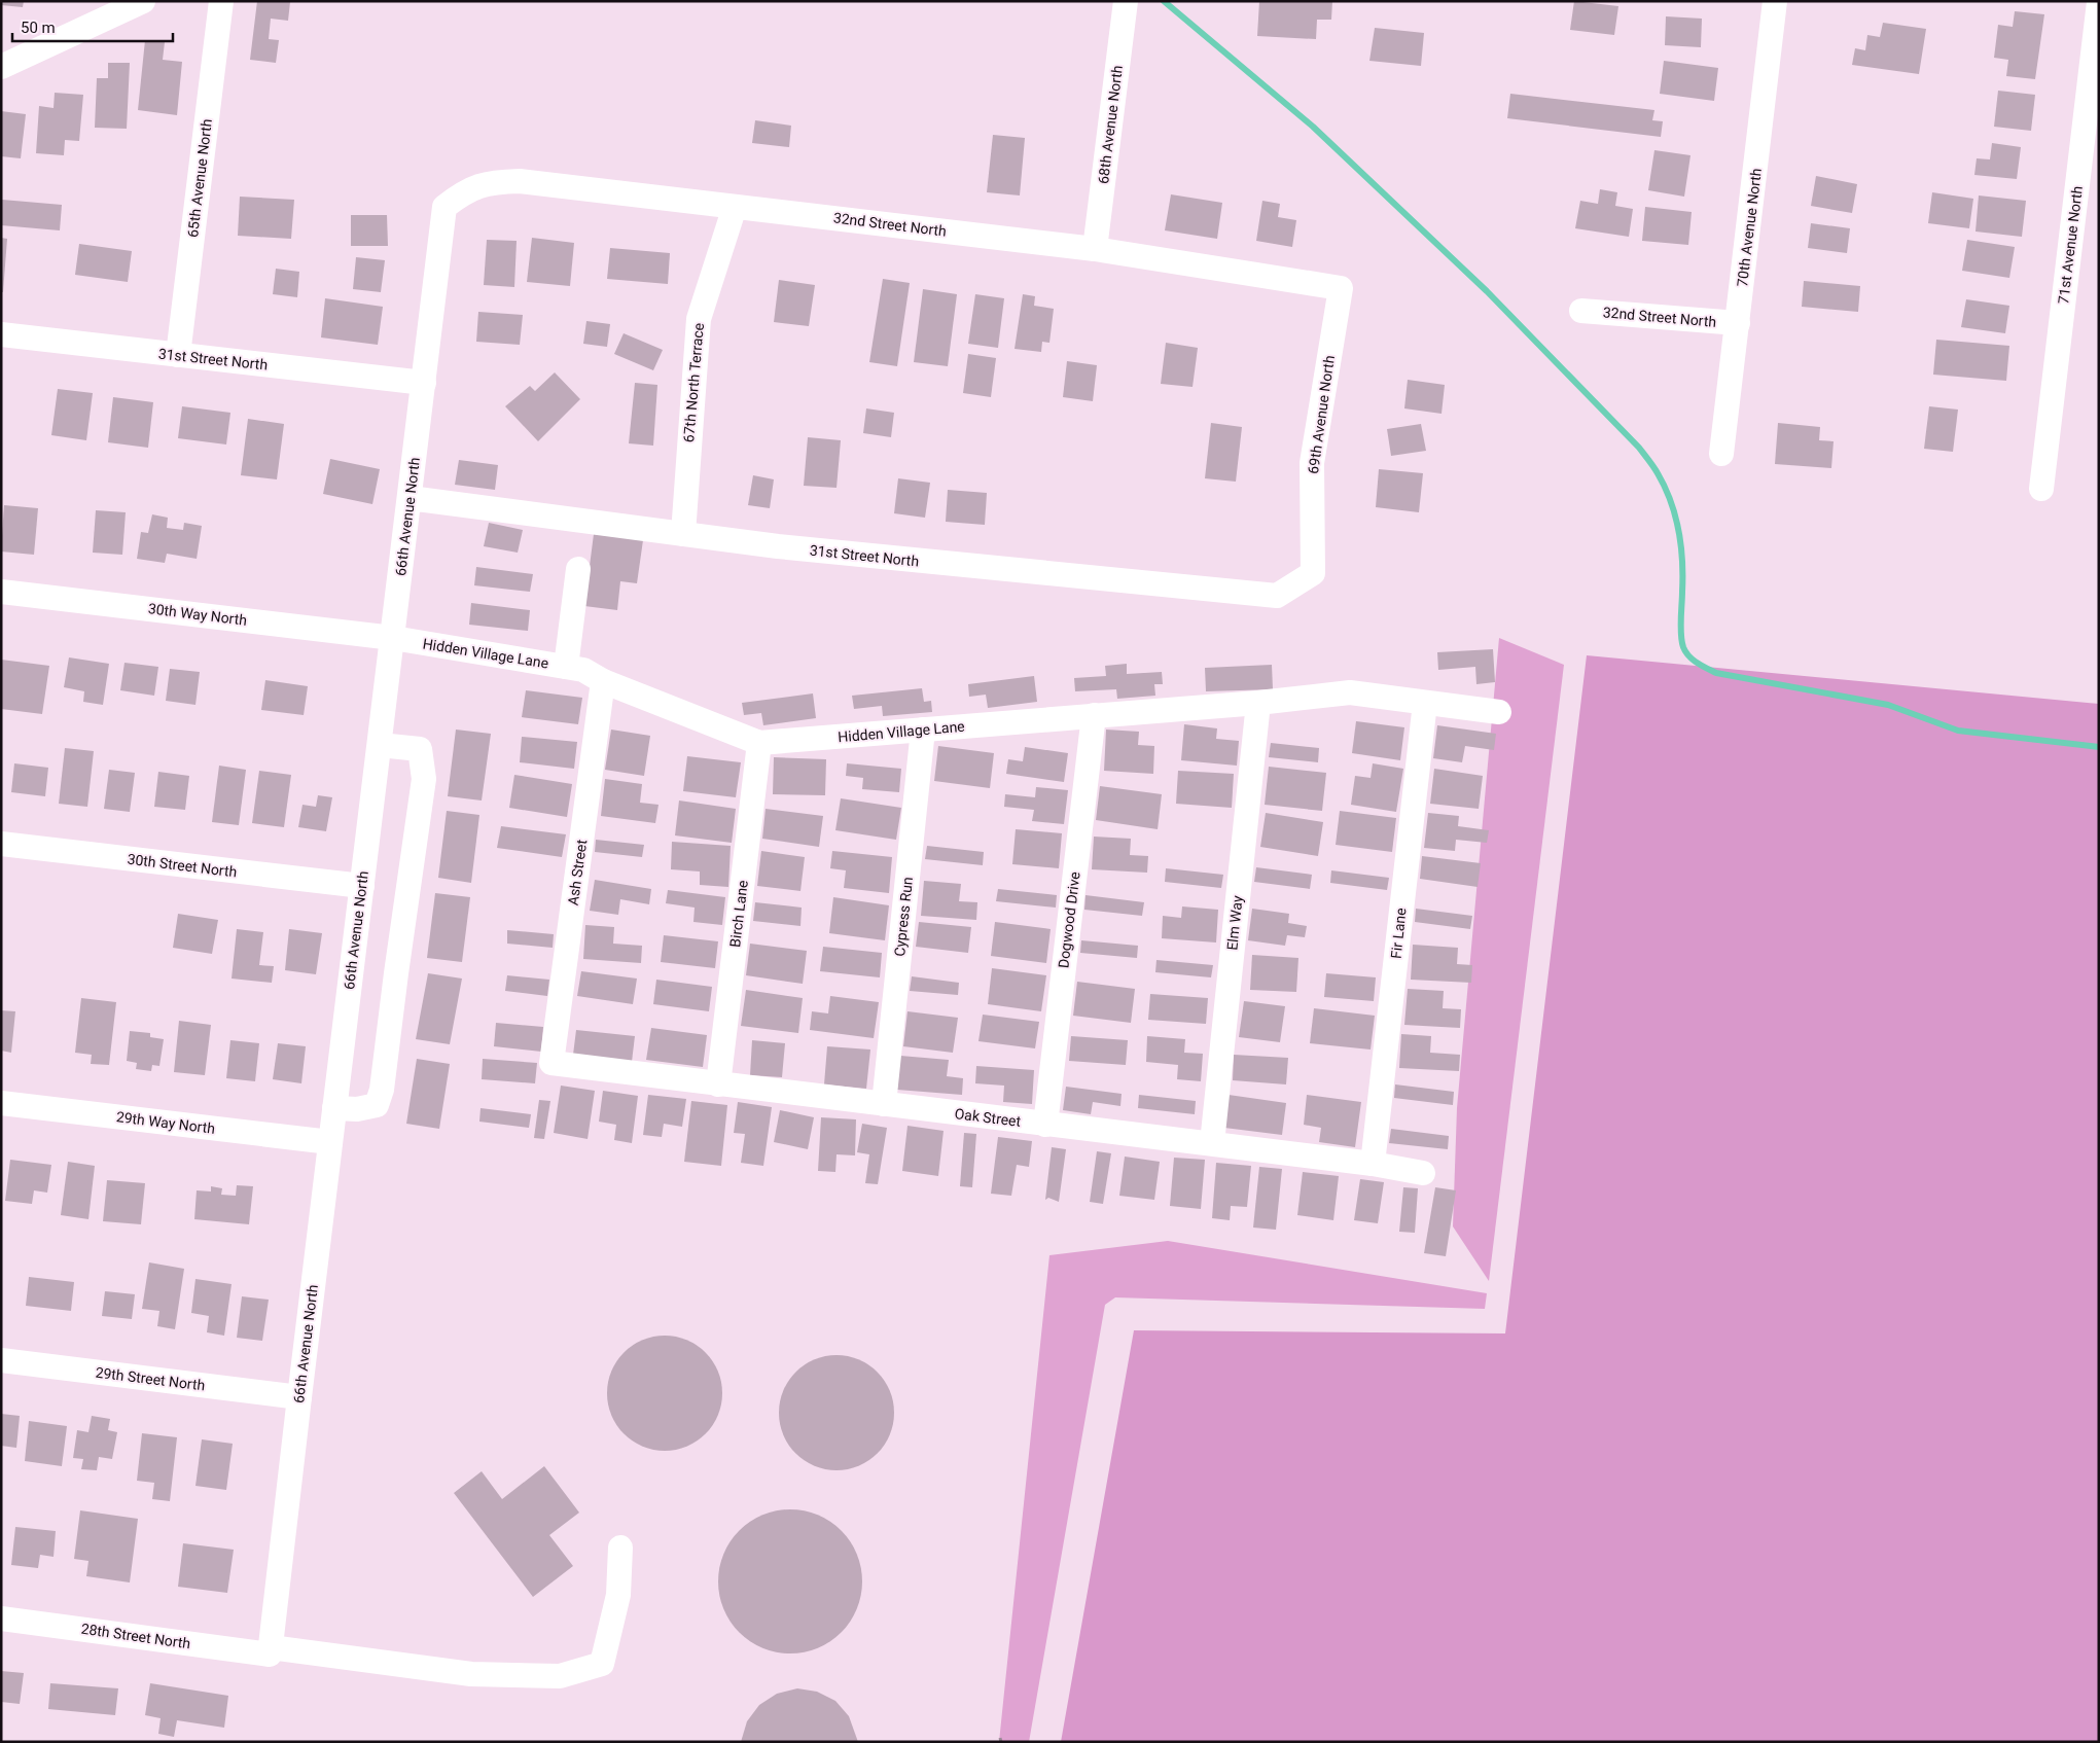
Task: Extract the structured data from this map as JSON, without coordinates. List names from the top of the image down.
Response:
{
  "streets": {
    "street": [
      "68th Avenue North",
      "65th Avenue North",
      "32nd Street North",
      "70th Avenue North",
      "71st Avenue North",
      "31st Street North",
      "67th North Terrace",
      "69th Avenue North",
      "66th Avenue North",
      "30th Way North",
      "Hidden Village Lane",
      "30th Street North",
      "Ash Street",
      "Birch Lane",
      "Cypress Run",
      "Dogwood Drive",
      "Elm Way",
      "Fir Lane",
      "Oak Street",
      "29th Way North",
      "29th Street North",
      "28th Street North"
    ]
  },
  "crossings": [
    ["68th Avenue North", "32nd Street North"],
    ["65th Avenue North", "31st Street North"],
    ["32nd Street North", "70th Avenue North"],
    ["32nd Street North", "67th North Terrace"],
    ["32nd Street North", "69th Avenue North"],
    ["32nd Street North", "66th Avenue North"],
    ["31st Street North", "67th North Terrace"],
    ["31st Street North", "69th Avenue North"],
    ["31st Street North", "66th Avenue North"],
    ["66th Avenue North", "30th Way North"],
    ["66th Avenue North", "Hidden Village Lane"],
    ["66th Avenue North", "30th Street North"],
    ["66th Avenue North", "29th Way North"],
    ["66th Avenue North", "29th Street North"],
    ["66th Avenue North", "28th Street North"],
    ["30th Way North", "Hidden Village Lane"],
    ["Hidden Village Lane", "Ash Street"],
    ["Hidden Village Lane", "Birch Lane"],
    ["Hidden Village Lane", "Cypress Run"],
    ["Hidden Village Lane", "Dogwood Drive"],
    ["Hidden Village Lane", "Elm Way"],
    ["Hidden Village Lane", "Fir Lane"],
    ["Ash Street", "Oak Street"],
    ["Birch Lane", "Oak Street"],
    ["Cypress Run", "Oak Street"],
    ["Dogwood Drive", "Oak Street"],
    ["Elm Way", "Oak Street"],
    ["Fir Lane", "Oak Street"]
  ],
  "scale_bar": "50 m"
}
